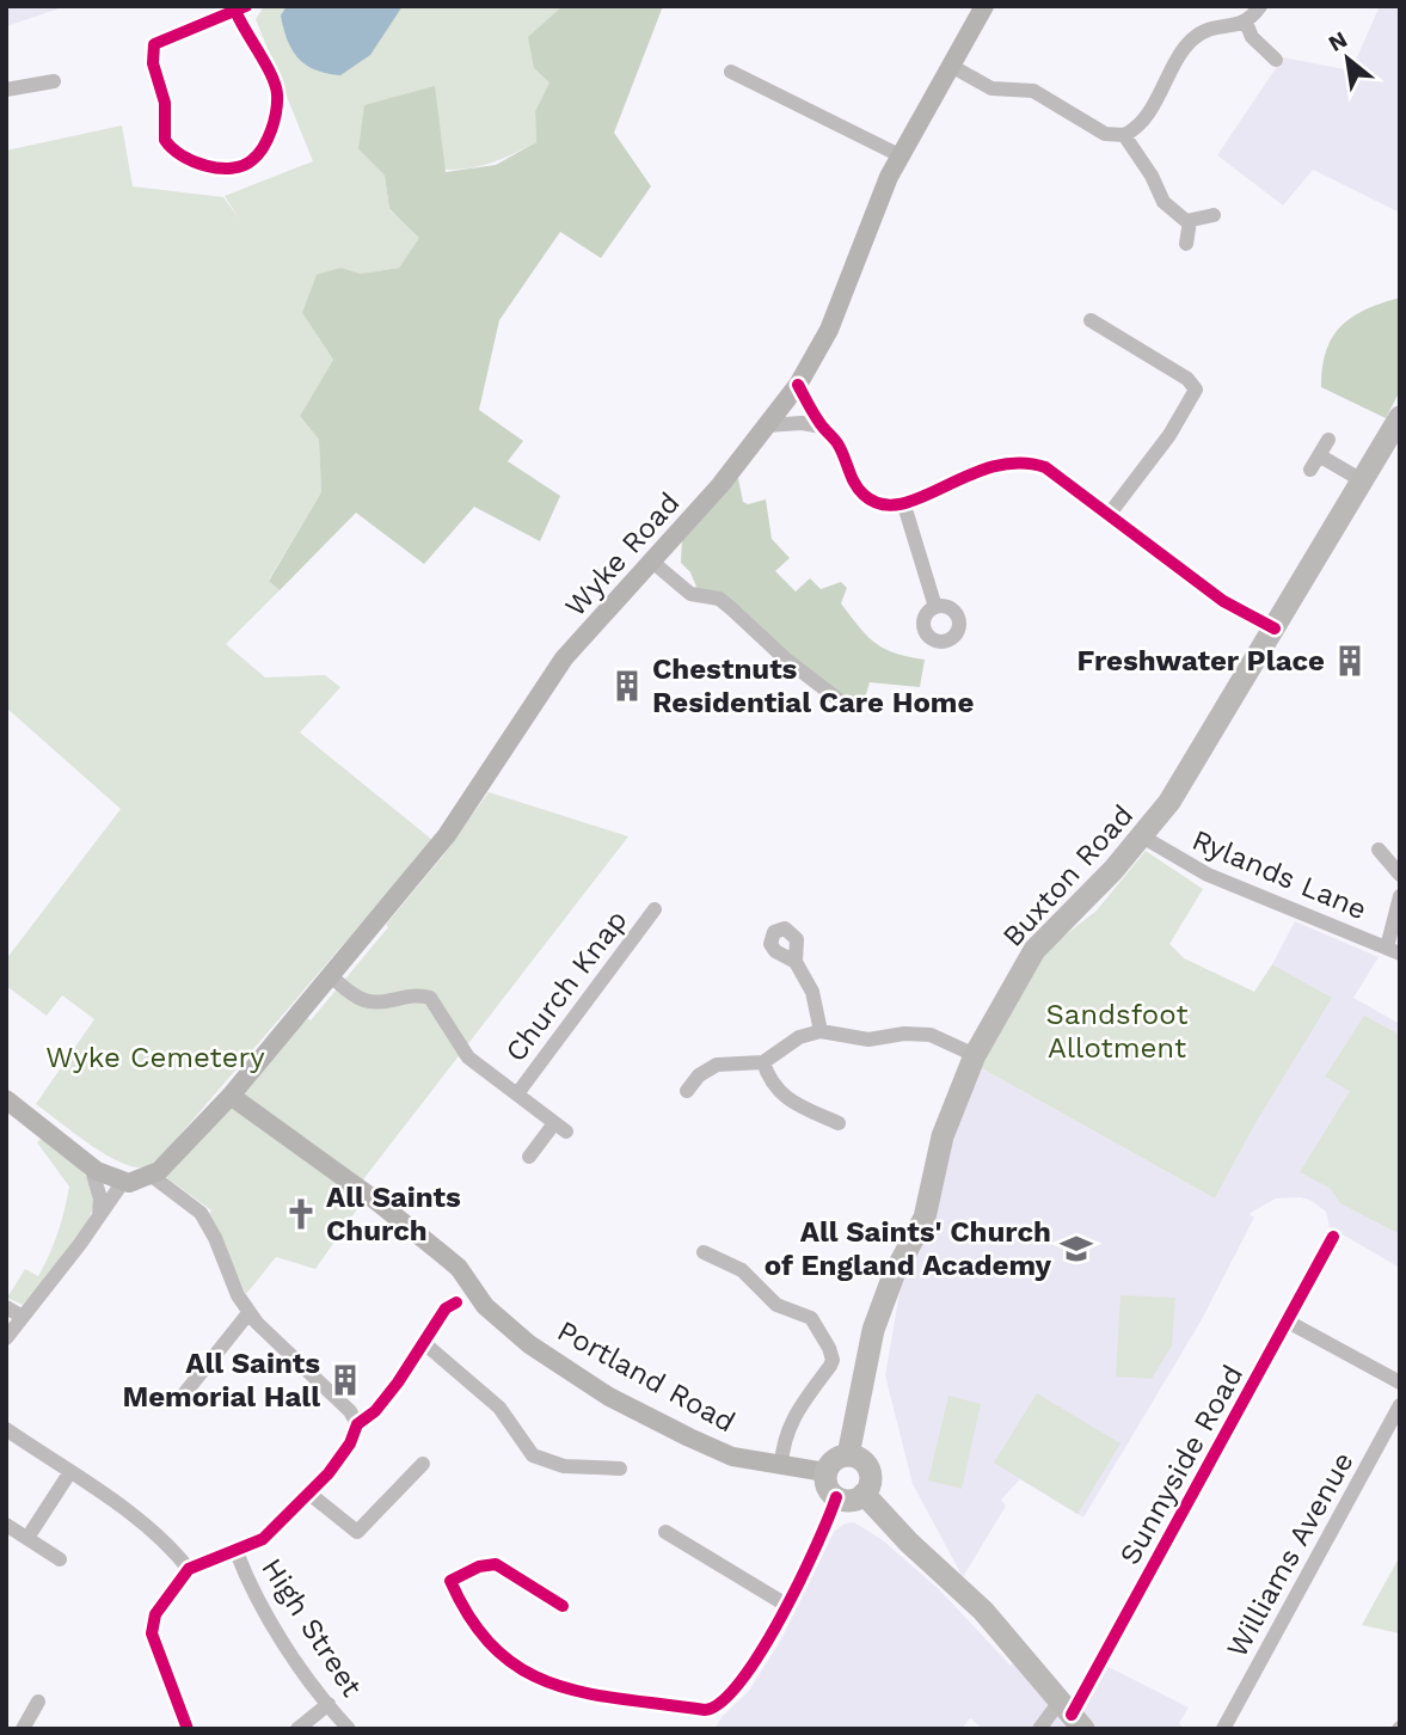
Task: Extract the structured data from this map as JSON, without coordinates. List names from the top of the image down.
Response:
{
  "streets": {
    "highway": ["Buxton Road"],
    "main road": ["Wyke Road", "Portland Road"],
    "street": [
      "Rylands Lane",
      "Church Knap",
      "Sunnyside Road",
      "Williams Avenue",
      "High Street"
    ]
  },
  "crossings": [
    ["Wyke Road", "Church Knap"],
    ["Wyke Road", "Portland Road"],
    ["Rylands Lane", "Buxton Road"],
    ["Buxton Road", "Portland Road"]
  ],
  "parks": ["Sandsfoot Allotment", "Wyke Cemetery"],
  "places": {
    "building": ["Freshwater Place", "Chestnuts Residential Care Home", "All Saints Memorial Hall"],
    "church": ["All Saints Church"],
    "school or university": ["All Saints' Church of England Academy"]
  },
  "north": "top left"
}
